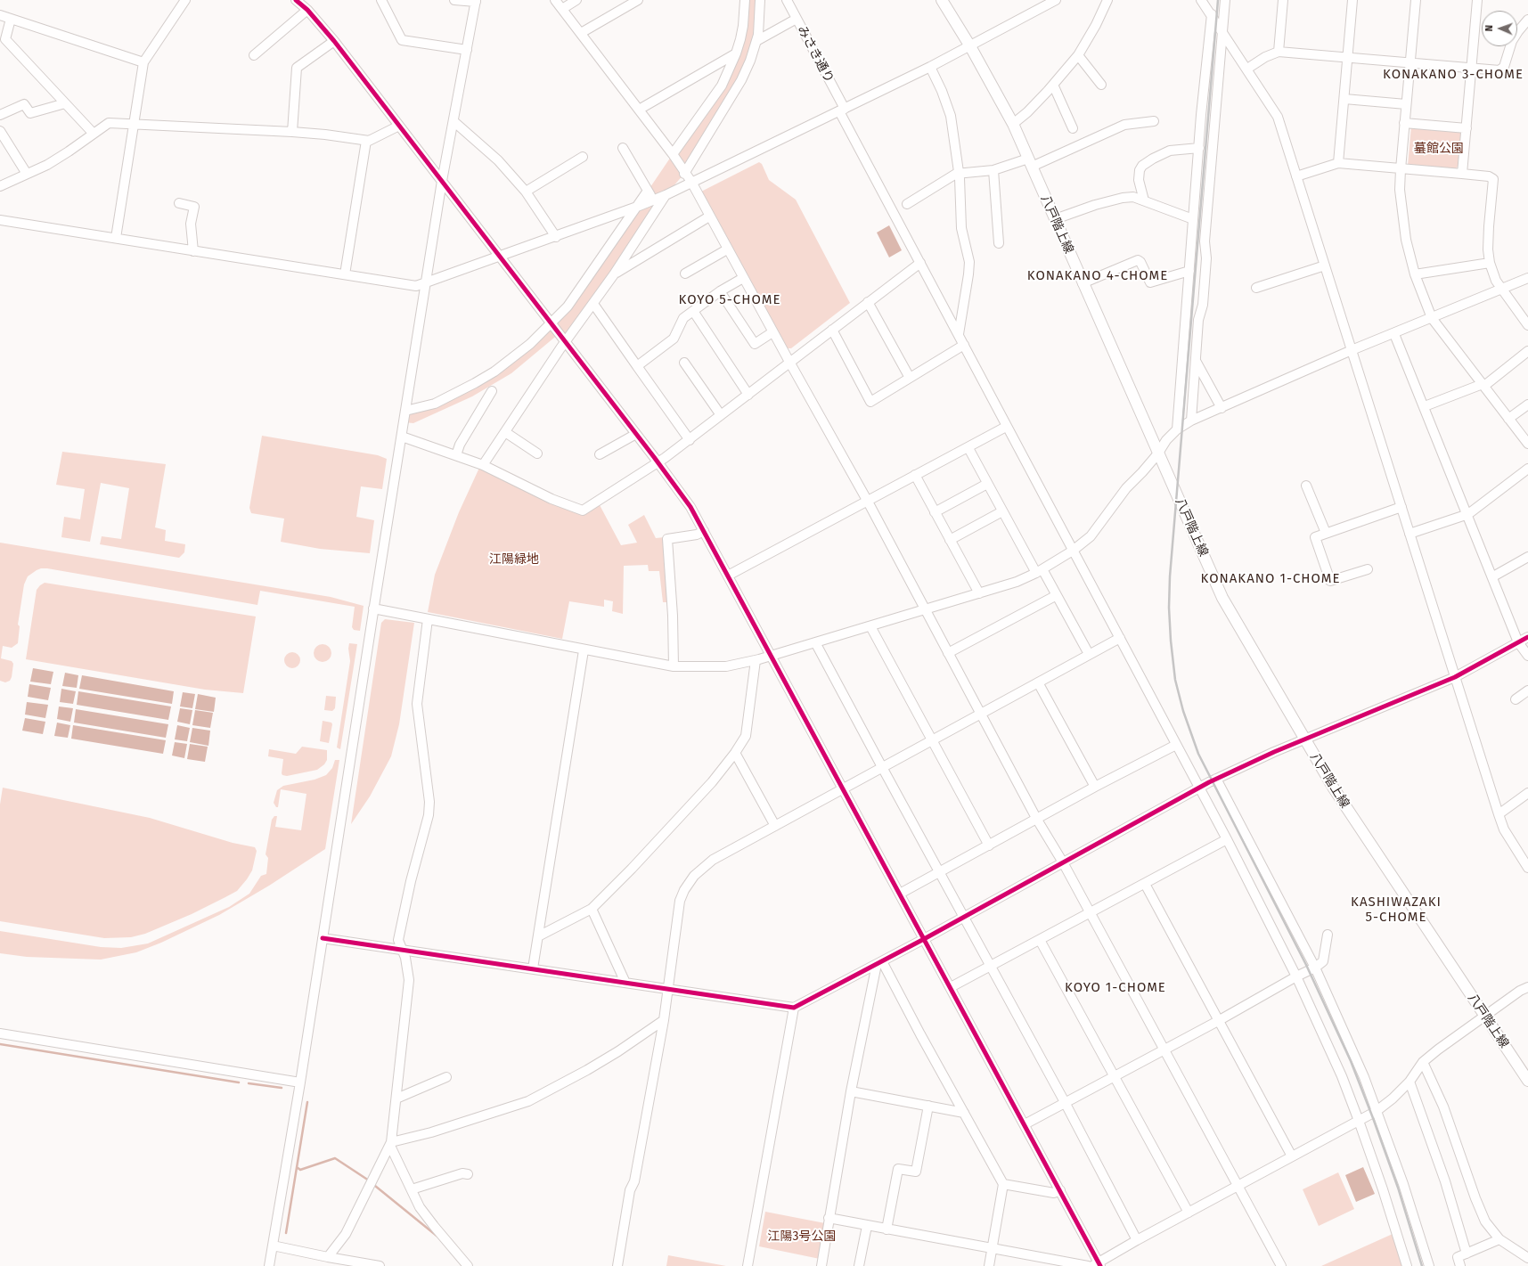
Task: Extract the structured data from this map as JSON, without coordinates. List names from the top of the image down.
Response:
{
  "streets": {
    "main road": ["八戸階上線"],
    "street": ["みさき通り"]
  },
  "districts": [
    "KONAKANO 3-CHOME",
    "KONAKANO 4-CHOME",
    "KOYO 5-CHOME",
    "KONAKANO 1-CHOME",
    "KASHIWAZAKI 5-CHOME",
    "KOYO 1-CHOME"
  ],
  "parks": ["蟇館公園", "江陽緑地", "江陽3号公園"],
  "north": "left"
}
